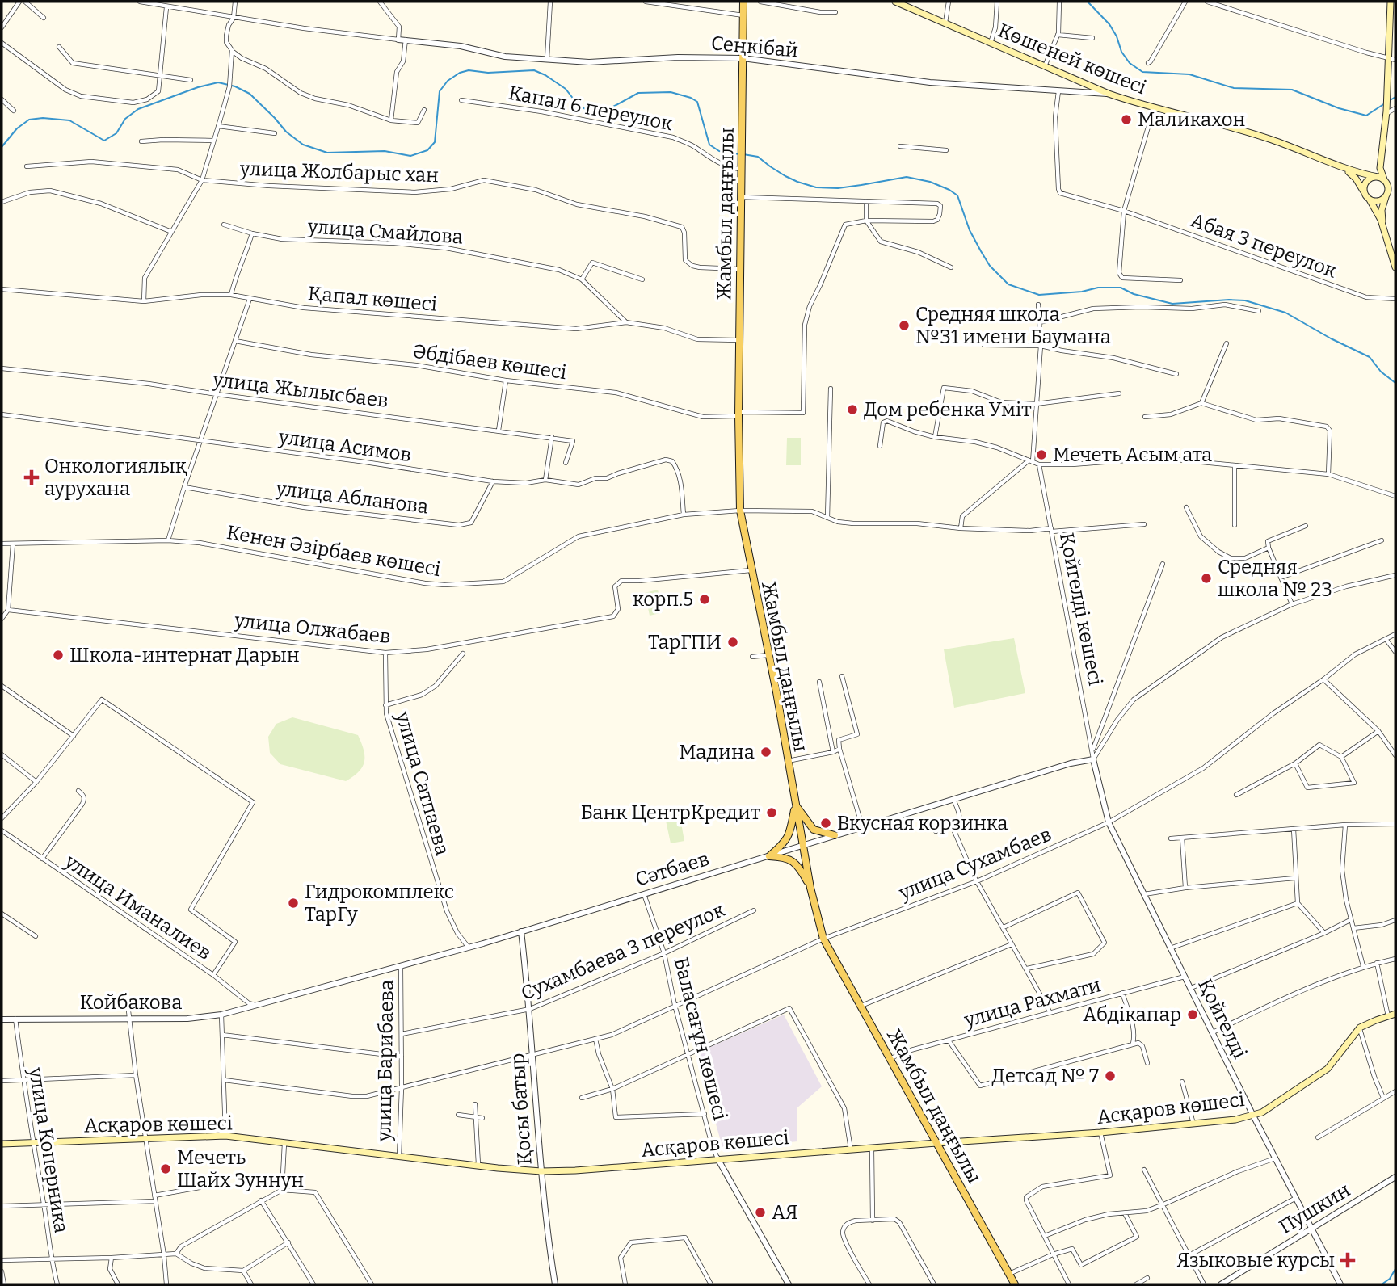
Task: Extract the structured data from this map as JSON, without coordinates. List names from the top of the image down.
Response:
{
  "streets": {
    "main road": ["Көшеней көшесі", "Жамбыл даңғылы", "Асқаров көшесі"],
    "street": [
      "Сеңкібай",
      "Капал 6 переулок",
      "улица Жолбарыс хан",
      "улица Смайлова",
      "Абая 3 переулок",
      "Қапал көшесі",
      "Әбдібаев көшесі",
      "улица Жылысбаев",
      "улица Асимов",
      "улица Абланова",
      "Кенен Әзірбаев көшесі",
      "Қойгелді көшесі",
      "улица Олжабаев",
      "улица Сатпаева",
      "улица Сухамбаев",
      "Сәтбаев",
      "улица Иманалиев",
      "Сухамбаева 3 переулок",
      "Койбакова",
      "улица Рахмати",
      "Қойгелді",
      "Баласағұн көшесі",
      "улица Барибаева",
      "Қосы батыр",
      "улица Коперника",
      "Пушкин"
    ]
  },
  "crossings": [
    ["Сеңкібай", "Көшеней көшесі"],
    ["Сеңкібай", "Жамбыл даңғылы"],
    ["Сеңкібай", "Абая 3 переулок"],
    ["Капал 6 переулок", "Жамбыл даңғылы"],
    ["улица Жолбарыс хан", "Жамбыл даңғылы"],
    ["Жамбыл даңғылы", "Қапал көшесі"],
    ["Жамбыл даңғылы", "Әбдібаев көшесі"],
    ["Жамбыл даңғылы", "Кенен Әзірбаев көшесі"],
    ["Жамбыл даңғылы", "улица Олжабаев"],
    ["Жамбыл даңғылы", "улица Сухамбаев"],
    ["Жамбыл даңғылы", "Сәтбаев"],
    ["Жамбыл даңғылы", "улица Рахмати"],
    ["Жамбыл даңғылы", "Асқаров көшесі"],
    ["улица Смайлова", "Қапал көшесі"],
    ["улица Асимов", "улица Абланова"],
    ["улица Асимов", "Кенен Әзірбаев көшесі"],
    ["Кенен Әзірбаев көшесі", "Қойгелді көшесі"],
    ["Қойгелді көшесі", "Сәтбаев"],
    ["Қойгелді көшесі", "Қойгелді"],
    ["улица Олжабаев", "улица Сатпаева"],
    ["улица Сатпаева", "Сәтбаев"],
    ["улица Сухамбаев", "Қойгелді"],
    ["улица Сухамбаев", "Баласағұн көшесі"],
    ["улица Сухамбаев", "улица Барибаева"],
    ["улица Сухамбаев", "Қосы батыр"],
    ["Сәтбаев", "улица Иманалиев"],
    ["Сәтбаев", "Койбакова"],
    ["Сәтбаев", "Қойгелді"],
    ["Сәтбаев", "Баласағұн көшесі"],
    ["Сәтбаев", "улица Барибаева"],
    ["Сәтбаев", "Қосы батыр"],
    ["улица Иманалиев", "Койбакова"],
    ["Сухамбаева 3 переулок", "Баласағұн көшесі"],
    ["Сухамбаева 3 переулок", "улица Барибаева"],
    ["Сухамбаева 3 переулок", "Қосы батыр"],
    ["Койбакова", "улица Коперника"],
    ["улица Рахмати", "Қойгелді"],
    ["Қойгелді", "Асқаров көшесі"],
    ["Қойгелді", "Пушкин"],
    ["Баласағұн көшесі", "Асқаров көшесі"],
    ["улица Барибаева", "Асқаров көшесі"],
    ["Асқаров көшесі", "Қосы батыр"],
    ["Асқаров көшесі", "улица Коперника"]
  ],
  "places": {
    "other": [
      "Маликахон",
      "Средняя школа №31 имени Баумана",
      "Дом ребенка Умiт",
      "Мечеть Асым ата",
      "Средняя школа № 23",
      "корп.5",
      "ТарГПИ",
      "Школа-интернат Дарын",
      "Мадина",
      "Банк ЦентрКредит",
      "Вкусная корзинка",
      "Гидрокомплекс ТарГу",
      "Абдiкапар",
      "Детсад № 7",
      "Мечеть Шайх Зуннун",
      "АЯ"
    ],
    "health": ["Онкологиялық аурухана", "Языковые курсы"]
  }
}
